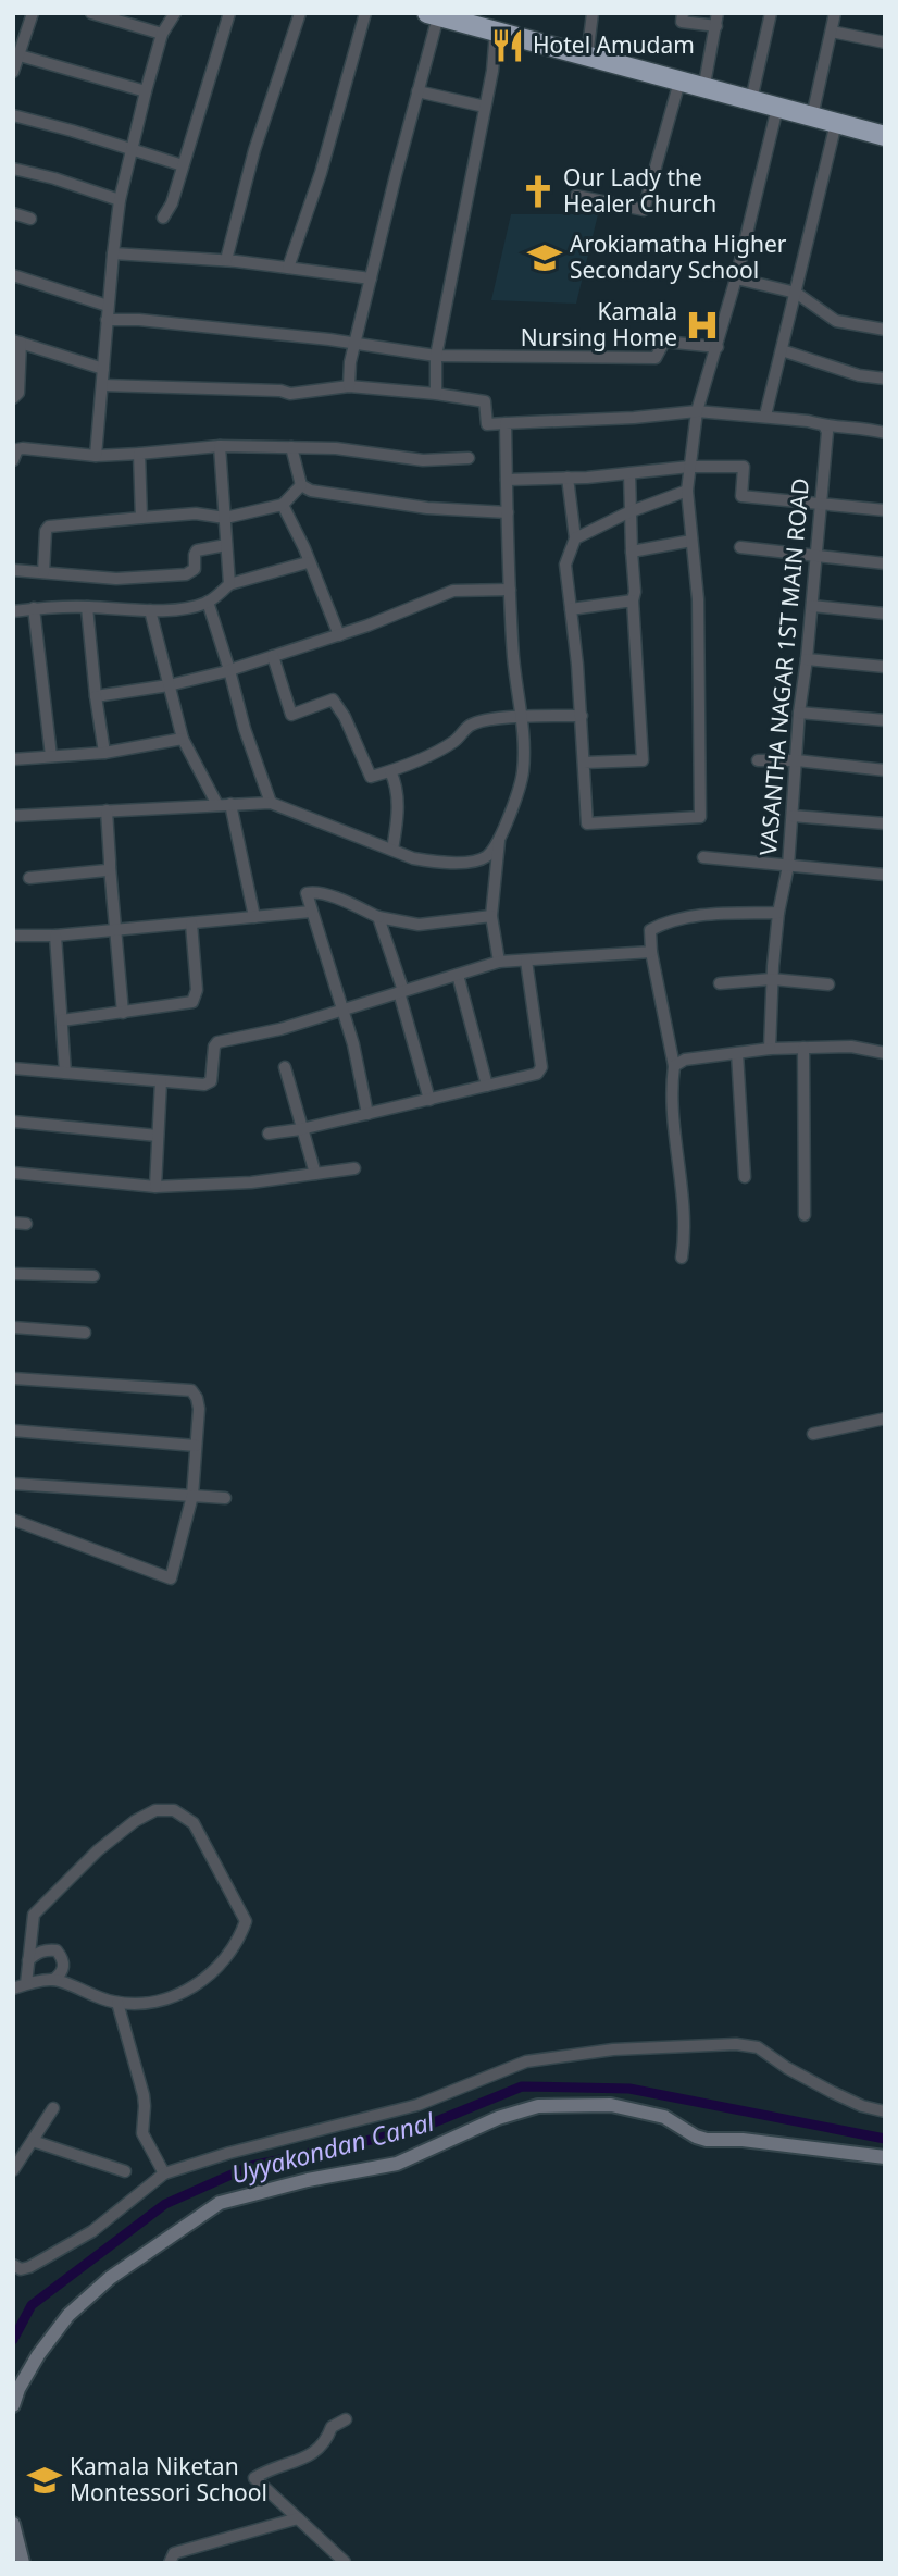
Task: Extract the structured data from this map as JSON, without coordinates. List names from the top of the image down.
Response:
{
  "streets": {
    "street": ["VASANTHA NAGAR 1ST MAIN ROAD"]
  },
  "water": ["Uyyakondan Canal"],
  "places": {
    "restaurant": ["Hotel Amudam"],
    "church": ["Our Lady the Healer Church"],
    "school or university": ["Arokiamatha Higher Secondary School", "Kamala Niketan Montessori School"],
    "hospital": ["Kamala Nursing Home"]
  }
}
